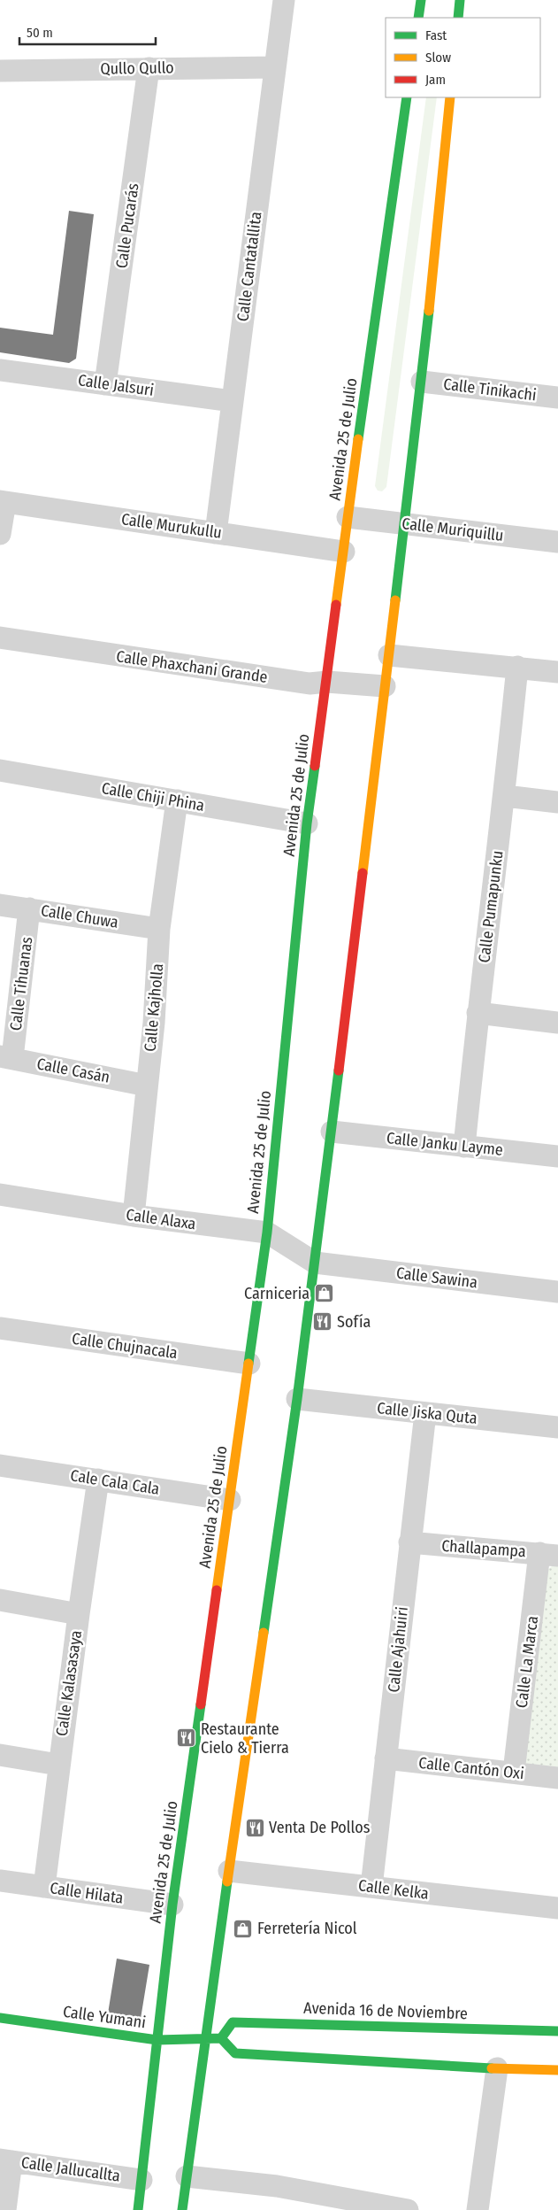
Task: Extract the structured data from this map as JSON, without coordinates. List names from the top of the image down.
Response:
{
  "streets": {
    "main road": ["Avenida 25 de Julio", "Avenida 16 de Noviembre", "Calle Yumani"],
    "street": [
      "Qullo Qullo",
      "Calle Pucarás",
      "Calle Cantatallita",
      "Calle Jalsuri",
      "Calle Tinikachi",
      "Calle Murukullu",
      "Calle Muriquillu",
      "Calle Phaxchani Grande",
      "Calle Chiji Phina",
      "Calle Pumapunku",
      "Calle Chuwa",
      "Calle Tihuanas",
      "Calle Kajholla",
      "Calle Casán",
      "Calle Janku Layme",
      "Calle Alaxa",
      "Calle Sawina",
      "Calle Chujnacala",
      "Calle Jiska Quta",
      "Cale Cala Cala",
      "Challapampa",
      "Calle Ajahuiri",
      "Calle La Marca",
      "Calle Kalasasaya",
      "Calle Cantón Oxi",
      "Calle Kelka",
      "Calle Hilata",
      "Calle Jallucallta"
    ]
  },
  "crossings": [
    ["Qullo Qullo", "Calle Pucarás"],
    ["Qullo Qullo", "Calle Cantatallita"],
    ["Calle Pucarás", "Calle Jalsuri"],
    ["Calle Cantatallita", "Calle Jalsuri"],
    ["Calle Cantatallita", "Calle Murukullu"],
    ["Avenida 25 de Julio", "Calle Murukullu"],
    ["Avenida 25 de Julio", "Calle Muriquillu"],
    ["Avenida 25 de Julio", "Calle Phaxchani Grande"],
    ["Avenida 25 de Julio", "Calle Chiji Phina"],
    ["Avenida 25 de Julio", "Calle Alaxa"],
    ["Avenida 25 de Julio", "Calle Chujnacala"],
    ["Avenida 25 de Julio", "Cale Cala Cala"],
    ["Avenida 25 de Julio", "Calle Hilata"],
    ["Avenida 25 de Julio", "Calle Yumani"],
    ["Avenida 25 de Julio", "Calle Jallucallta"],
    ["Calle Chiji Phina", "Calle Kajholla"],
    ["Calle Pumapunku", "Calle Janku Layme"],
    ["Calle Chuwa", "Calle Tihuanas"],
    ["Calle Chuwa", "Calle Kajholla"],
    ["Calle Tihuanas", "Calle Casán"],
    ["Calle Kajholla", "Calle Casán"],
    ["Calle Kajholla", "Calle Alaxa"],
    ["Calle Alaxa", "Calle Sawina"],
    ["Calle Jiska Quta", "Calle Ajahuiri"],
    ["Cale Cala Cala", "Calle Kalasasaya"],
    ["Challapampa", "Calle Ajahuiri"],
    ["Challapampa", "Calle La Marca"],
    ["Calle Ajahuiri", "Calle Cantón Oxi"],
    ["Calle Ajahuiri", "Calle Kelka"],
    ["Calle La Marca", "Calle Cantón Oxi"],
    ["Calle Kalasasaya", "Calle Hilata"]
  ],
  "places": {
    "shop": ["Carniceria", "Ferretería Nicol"],
    "restaurant": ["Sofía", "Restaurante Cielo & Tierra", "Venta De Pollos"]
  },
  "legend": ["Fast", "Slow", "Jam"],
  "scale_bar": "50 m"
}
